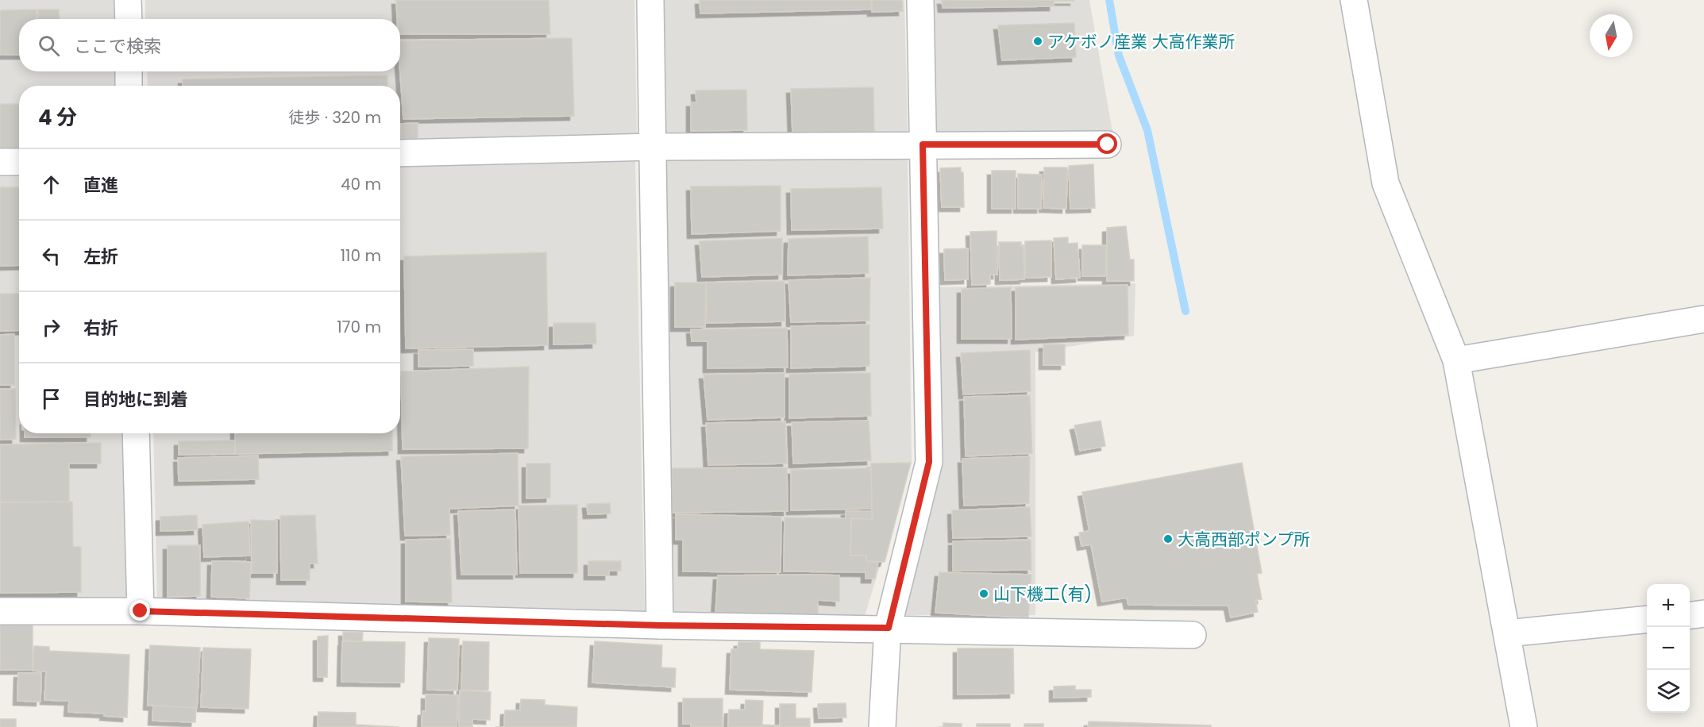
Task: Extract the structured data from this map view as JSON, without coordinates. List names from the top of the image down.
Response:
{
  "places": ["アケボノ産業 大高作業所", "大高西部ポンプ所", "山下機工(有)"],
  "north": "bottom",
  "page": {
    "search": "ここで検索",
    "heading": ["4 分", "徒歩 · 320 m"],
    "list": [
      ["直進", "40 m"],
      ["左折", "110 m"],
      ["右折", "170 m"],
      "目的地に到着"
    ],
    "map_buttons": ["+", "−"]
  }
}
